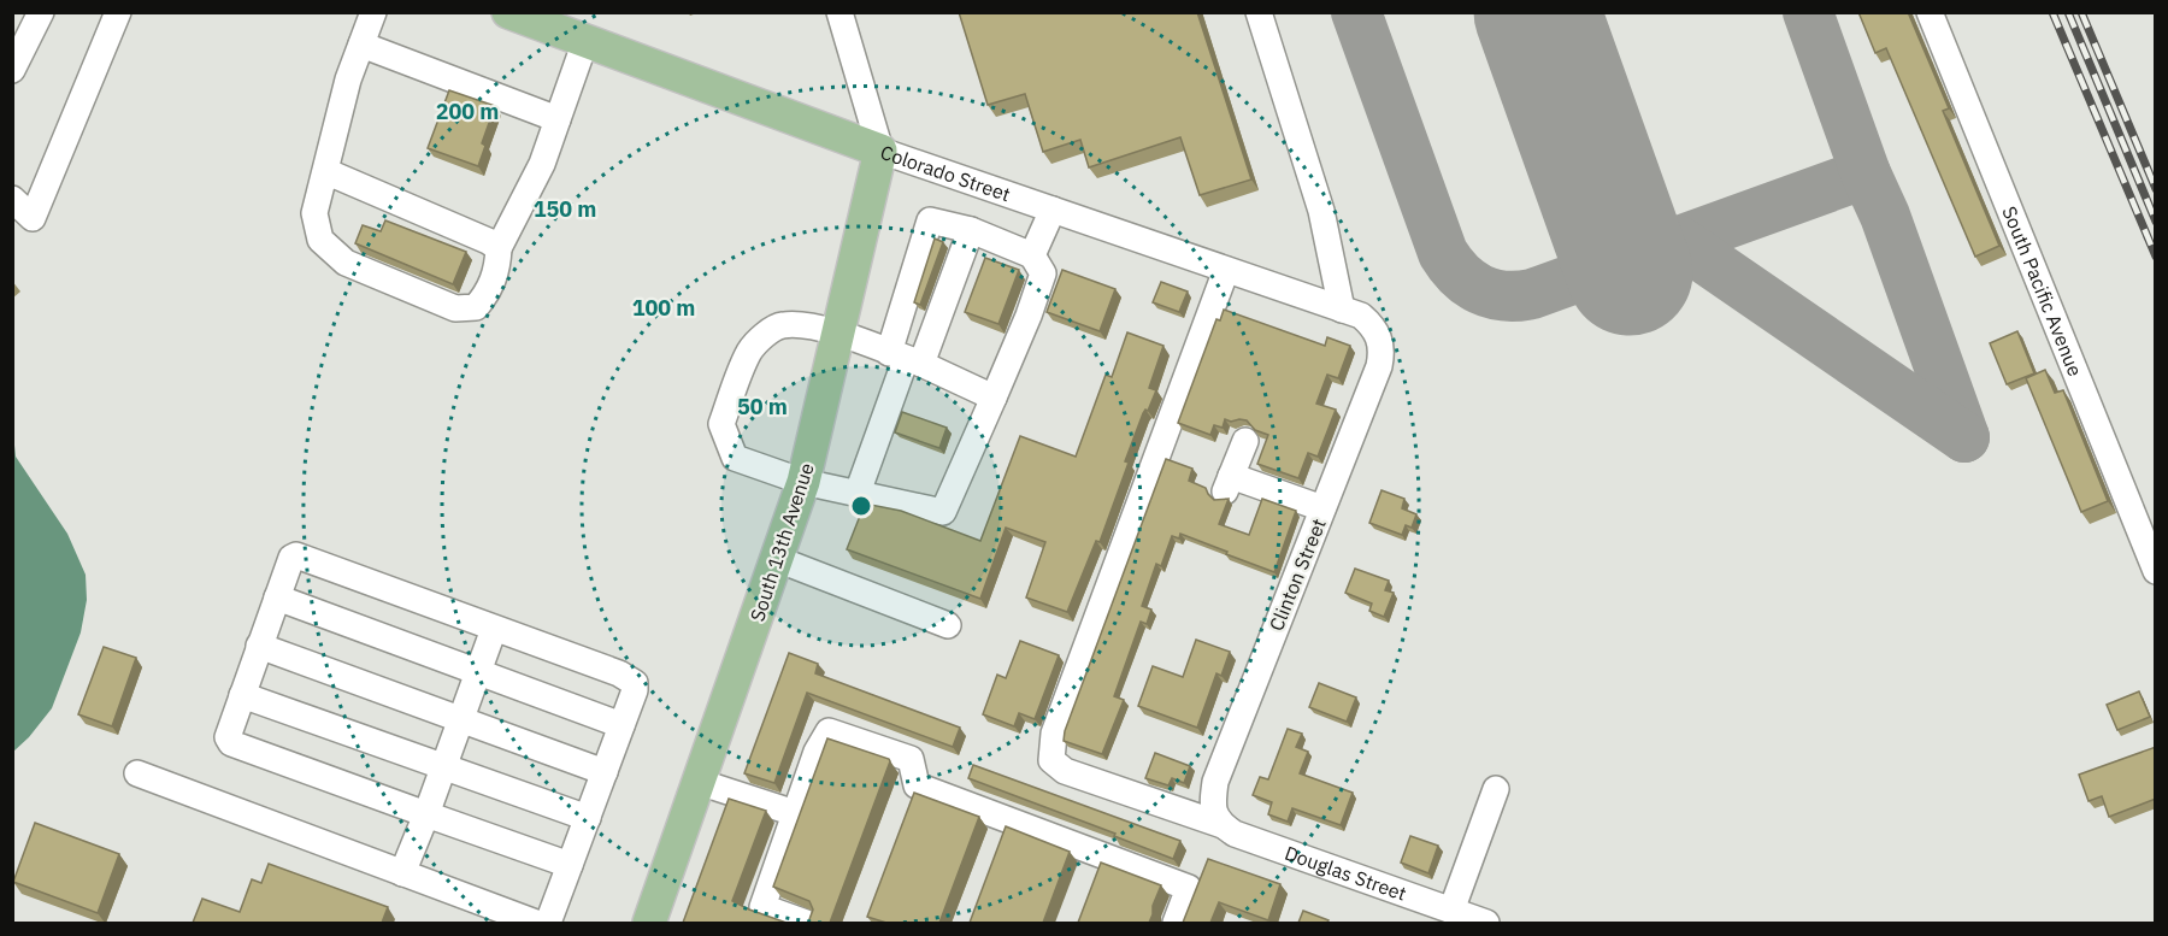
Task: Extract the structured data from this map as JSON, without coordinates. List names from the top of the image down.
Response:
{
  "streets": {
    "main road": ["Colorado Street", "South 13th Avenue"],
    "street": ["South Pacific Avenue", "Clinton Street", "Douglas Street"]
  },
  "crossings": [
    ["Colorado Street", "South 13th Avenue"],
    ["Colorado Street", "Clinton Street"],
    ["Colorado Street", "Douglas Street"],
    ["Clinton Street", "Douglas Street"]
  ],
  "rings": [
    "200 m",
    "150 m",
    "100 m",
    "50 m"
  ]
}
